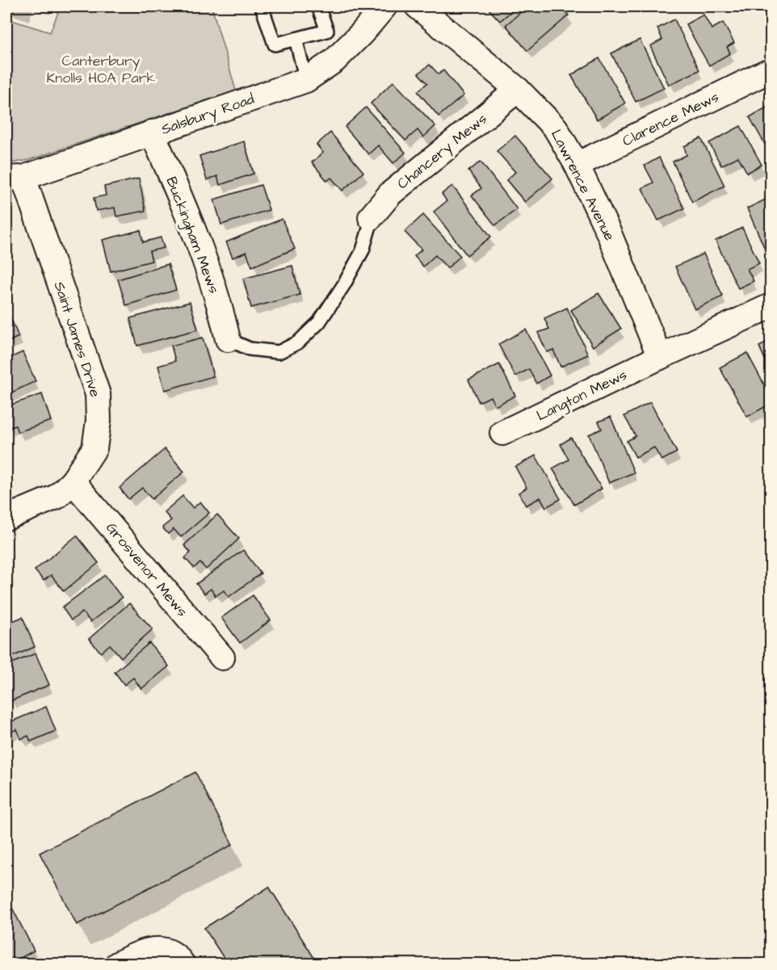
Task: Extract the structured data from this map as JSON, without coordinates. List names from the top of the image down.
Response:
{
  "streets": {
    "street": [
      "Salsbury Road",
      "Clarence Mews",
      "Chancery Mews",
      "Lawrence Avenue",
      "Buckingham Mews",
      "Saint James Drive",
      "Langton Mews",
      "Grosvenor Mews"
    ]
  },
  "crossings": [
    ["Salsbury Road", "Buckingham Mews"],
    ["Salsbury Road", "Saint James Drive"],
    ["Clarence Mews", "Lawrence Avenue"],
    ["Chancery Mews", "Lawrence Avenue"],
    ["Lawrence Avenue", "Langton Mews"],
    ["Saint James Drive", "Grosvenor Mews"]
  ],
  "parks": ["Canterbury Knolls HOA Park"]
}
